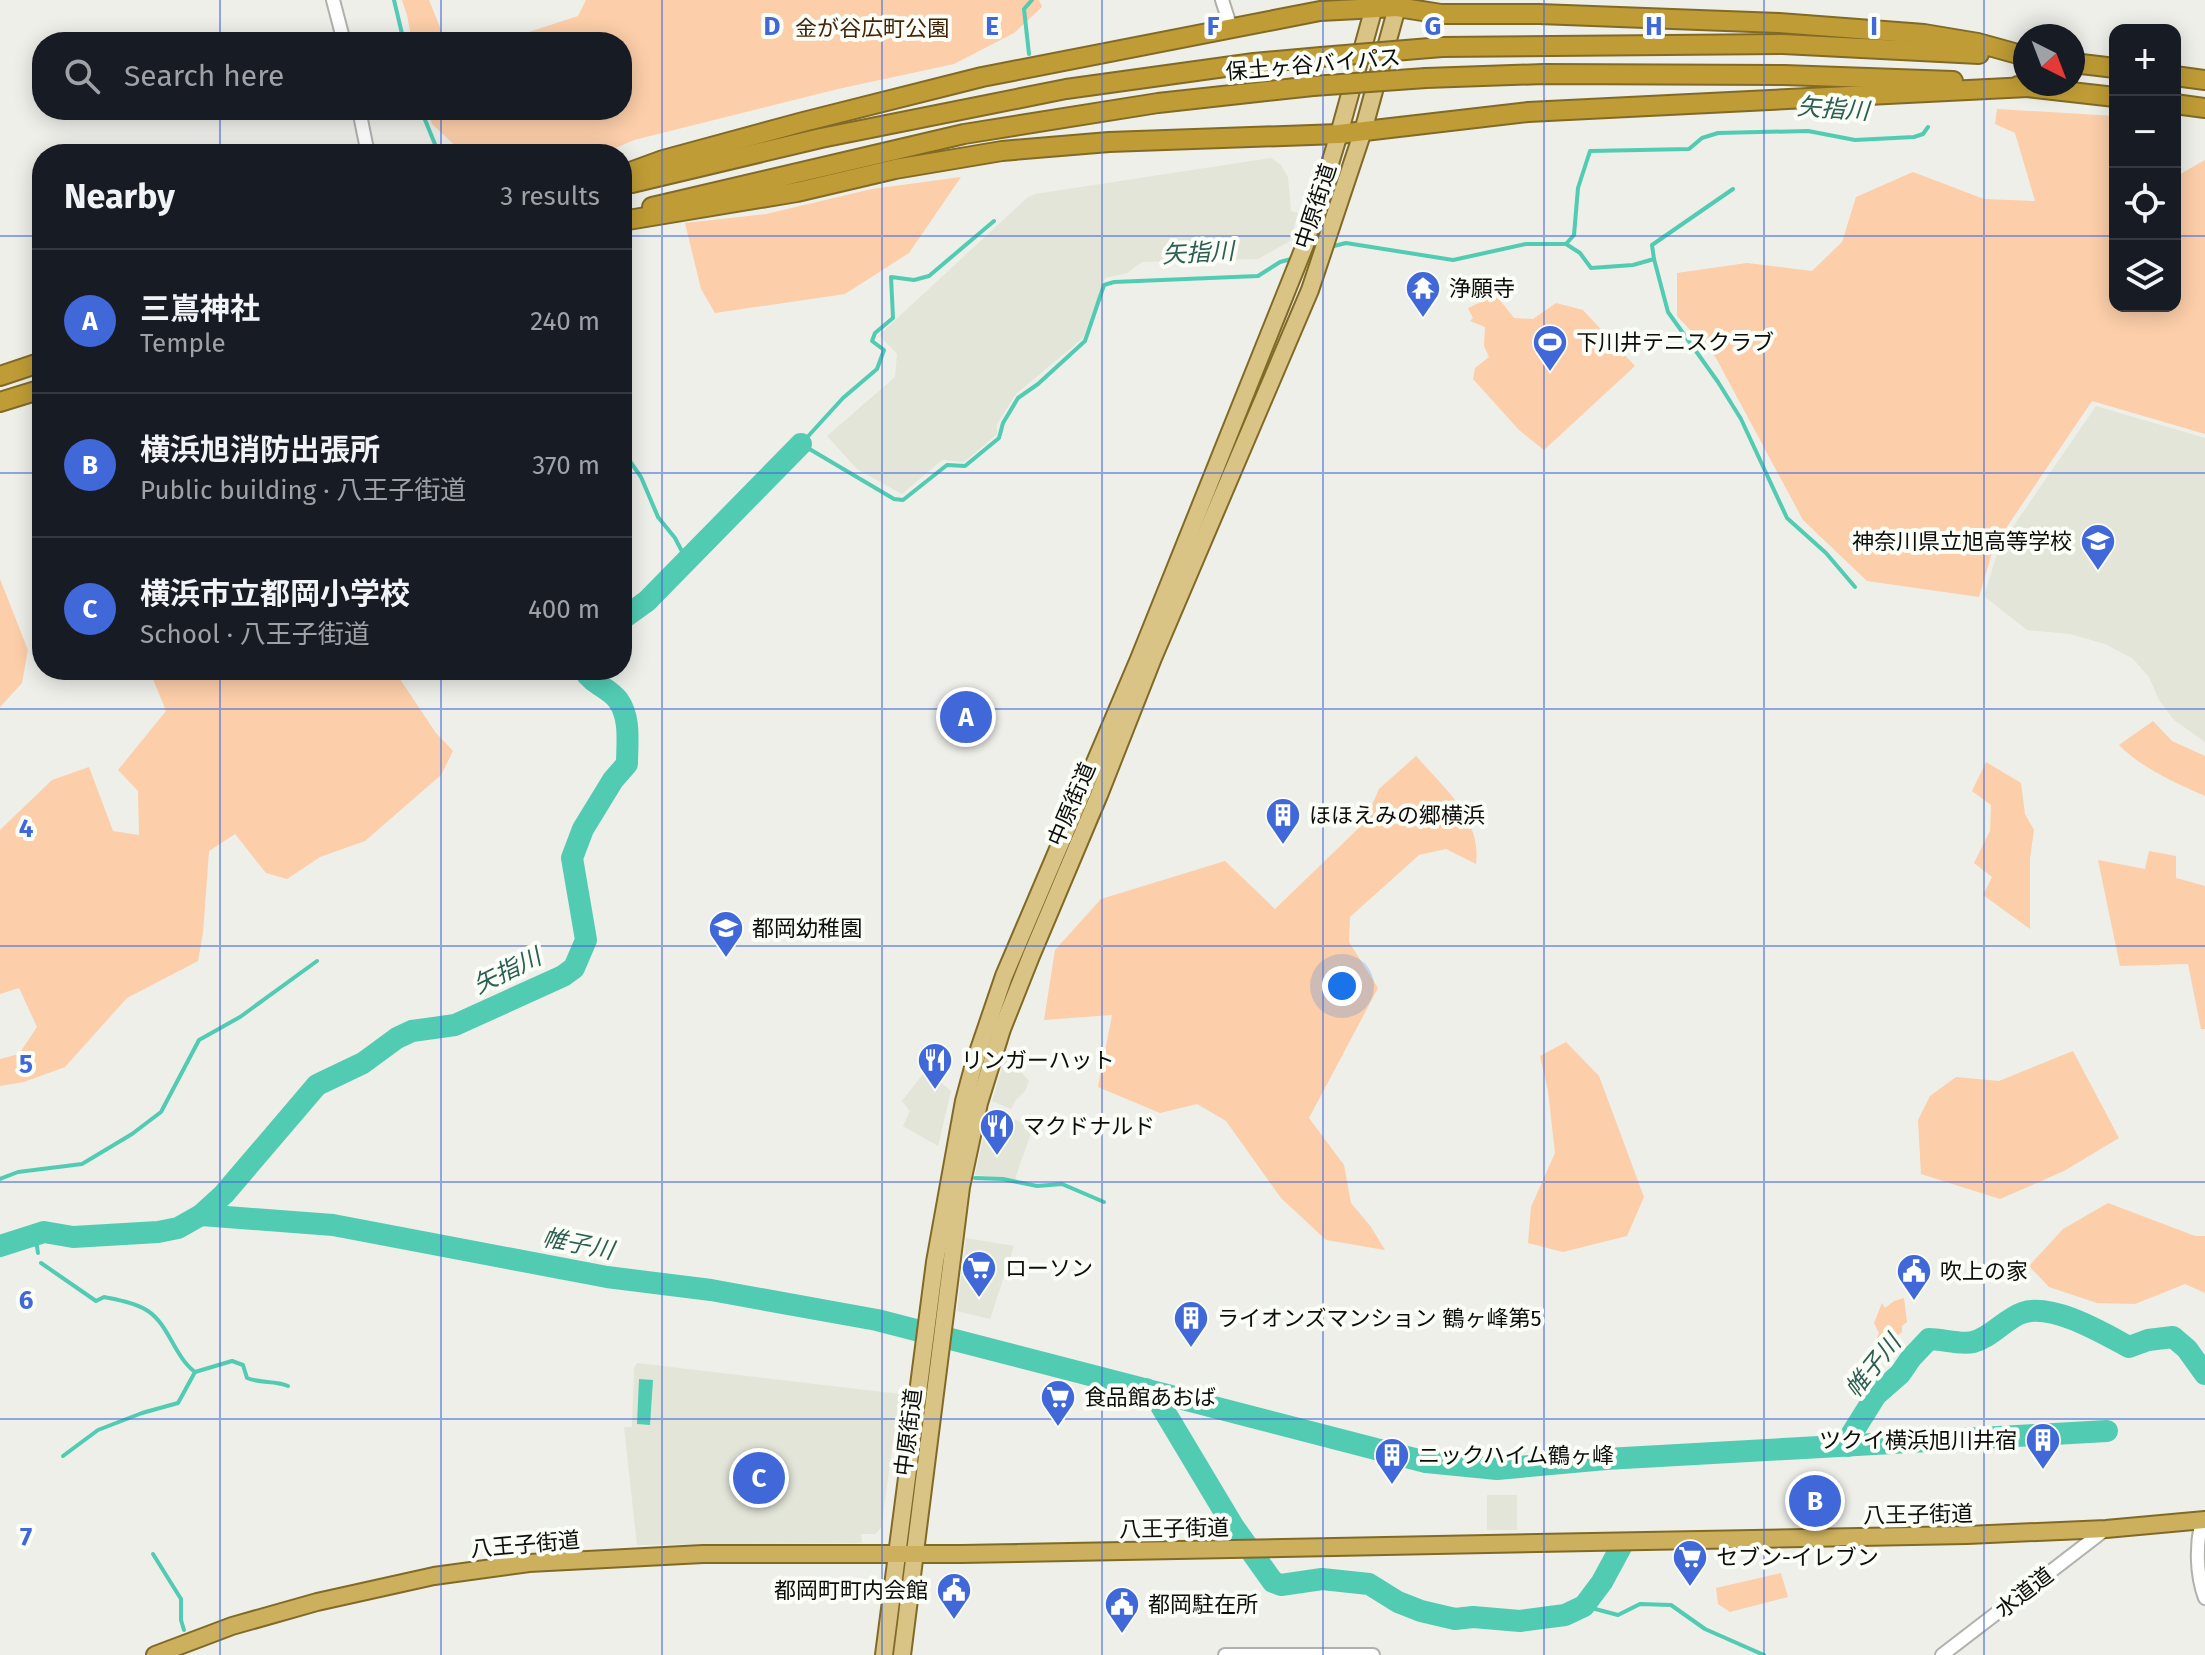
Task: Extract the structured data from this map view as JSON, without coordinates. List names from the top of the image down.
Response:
{
  "streets": {
    "highway": ["保土ヶ谷バイパス", "八王子街道"],
    "main road": ["中原街道"],
    "street": ["水道道"]
  },
  "crossings": [
    ["中原街道", "八王子街道"],
    ["八王子街道", "水道道"]
  ],
  "water": ["矢指川", "帷子川"],
  "parks": ["金が谷広町公園"],
  "places": {
    "temple": ["浄願寺"],
    "sports": ["下川井テニスクラブ"],
    "school or university": ["神奈川県立旭高等学校", "都岡幼稚園"],
    "building": [
      "ほほえみの郷横浜",
      "ライオンズマンション 鶴ヶ峰第5",
      "ツクイ横浜旭川井宿",
      "ニックハイム鶴ヶ峰"
    ],
    "restaurant": ["リンガーハット", "マクドナルド"],
    "supermarket": ["ローソン", "食品館あおば", "セブン-イレブン"],
    "public building": ["吹上の家", "都岡町町内会館", "都岡駐在所"]
  },
  "north": "bottom right",
  "page": {
    "map_buttons": ["+", "−"],
    "search": "Search here",
    "heading": ["Nearby", "3 results"],
    "list": [
      {
        "mark": "A",
        "name": "三嶌神社",
        "note": "Temple",
        "value": "240 m"
      },
      {
        "mark": "B",
        "name": "横浜旭消防出張所",
        "note": "Public building · 八王子街道",
        "value": "370 m"
      },
      {
        "mark": "C",
        "name": "横浜市立都岡小学校",
        "note": "School · 八王子街道",
        "value": "400 m"
      }
    ],
    "pins": ["A", "C", "B"]
  },
  "grid": {
    "columns": [
      "D",
      "E",
      "F",
      "G",
      "H",
      "I"
    ],
    "rows": [
      "4",
      "5",
      "6",
      "7"
    ]
  }
}
